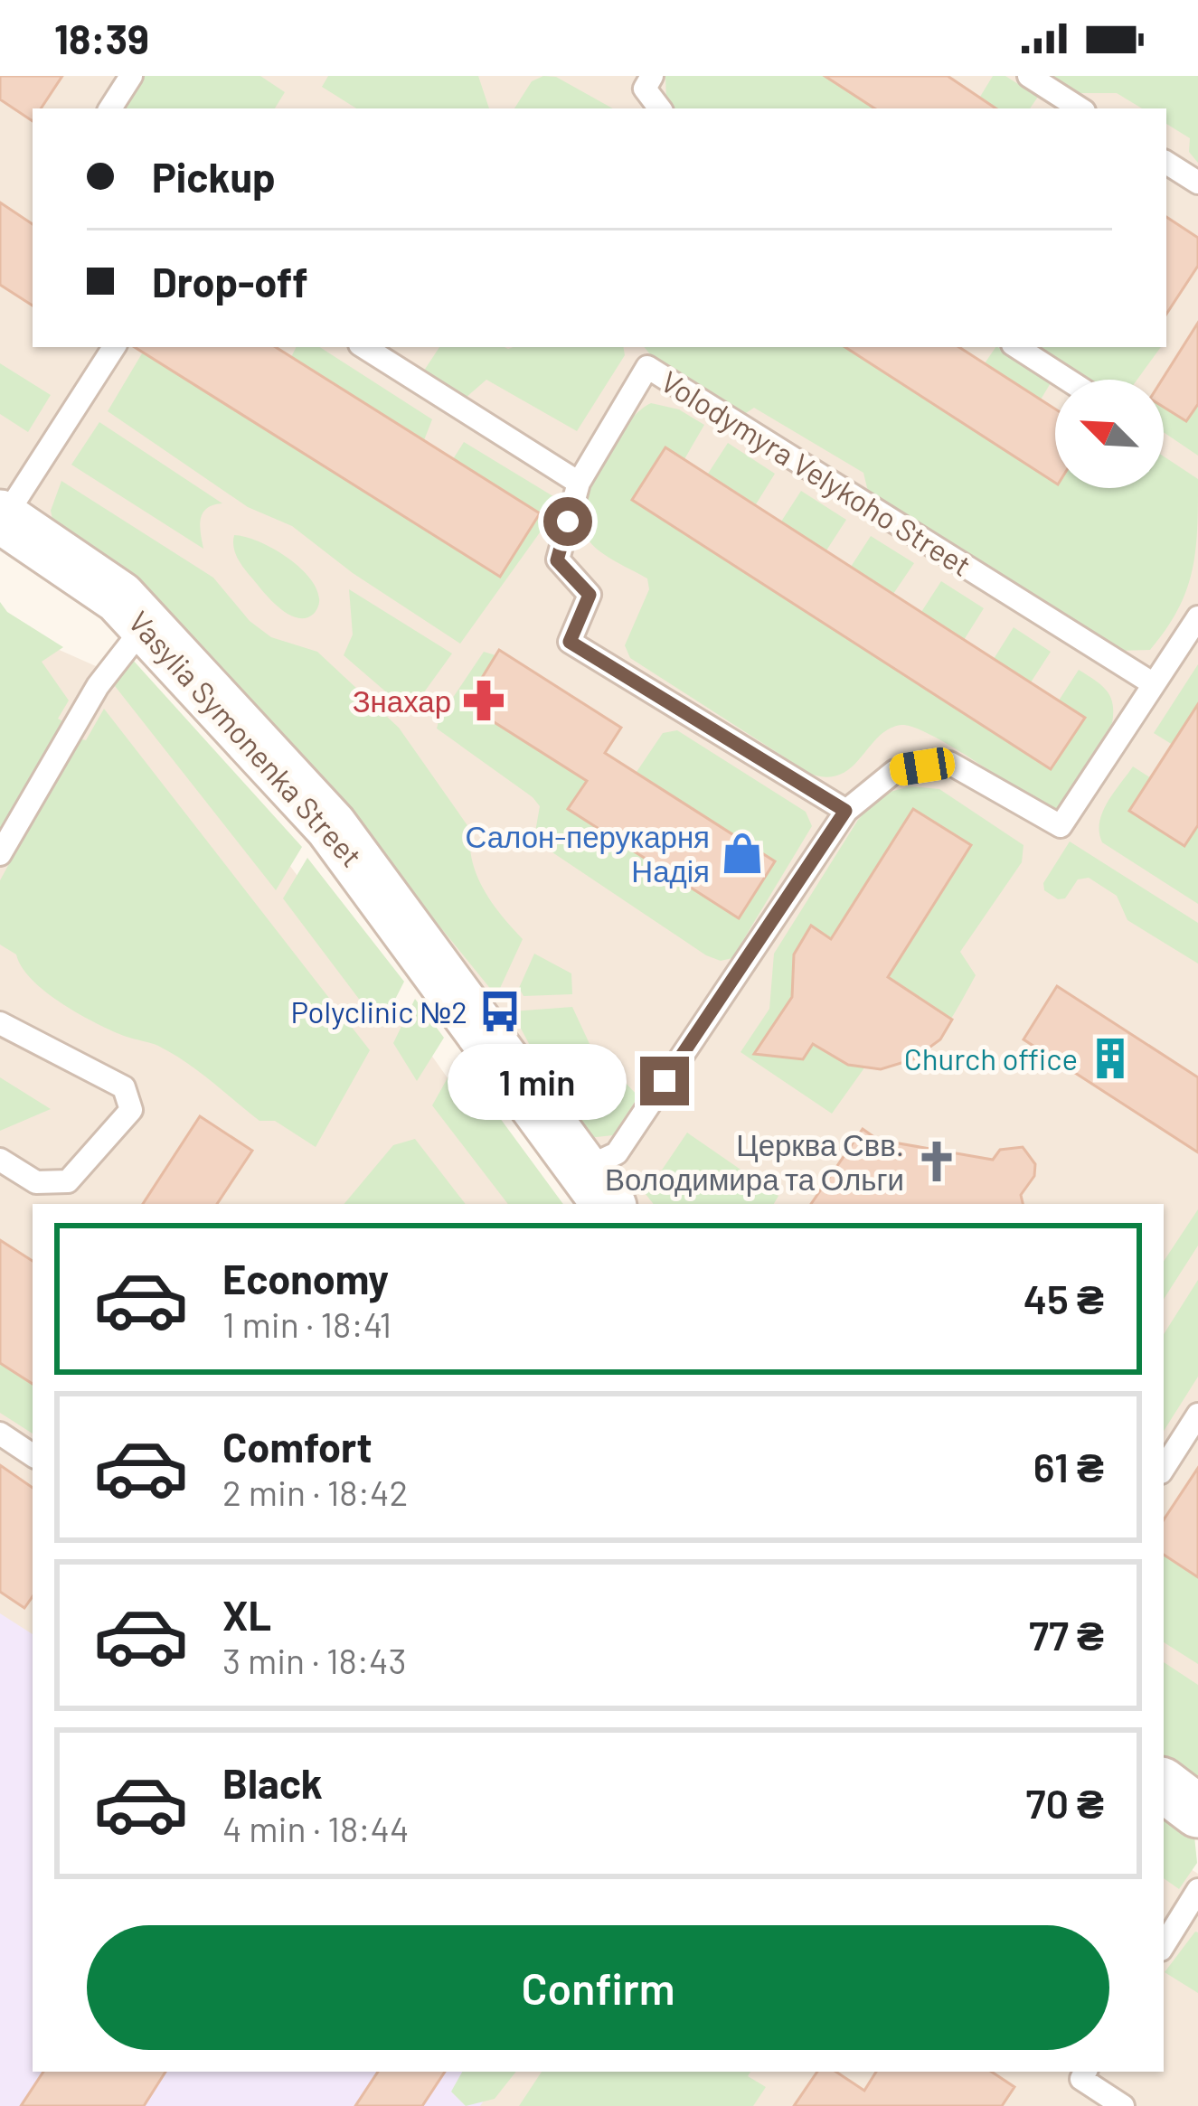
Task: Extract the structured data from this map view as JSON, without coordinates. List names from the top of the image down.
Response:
{
  "streets": {
    "street": ["Vasylia Symonenka Street"],
    "lane": ["Volodymyra Velykoho Street"]
  },
  "places": {
    "pharmacy": ["Знахар"],
    "shop": ["Салон-перукарня Надія"],
    "bus stop": ["Polyclinic №2"],
    "building": ["Church office"],
    "church": ["Церква Свв. Володимира та Ольги"]
  },
  "north": "top left",
  "page": {
    "status": "18:39",
    "banner": ["Pickup", "Drop-off"],
    "bubble": "1 min",
    "list": [
      {
        "name": "Economy",
        "note": "1 min · 18:41",
        "value": "45 ₴"
      },
      {
        "name": "Comfort",
        "note": "2 min · 18:42",
        "value": "61 ₴"
      },
      {
        "name": "XL",
        "note": "3 min · 18:43",
        "value": "77 ₴"
      },
      {
        "name": "Black",
        "note": "4 min · 18:44",
        "value": "70 ₴"
      }
    ],
    "buttons": "Confirm"
  }
}
